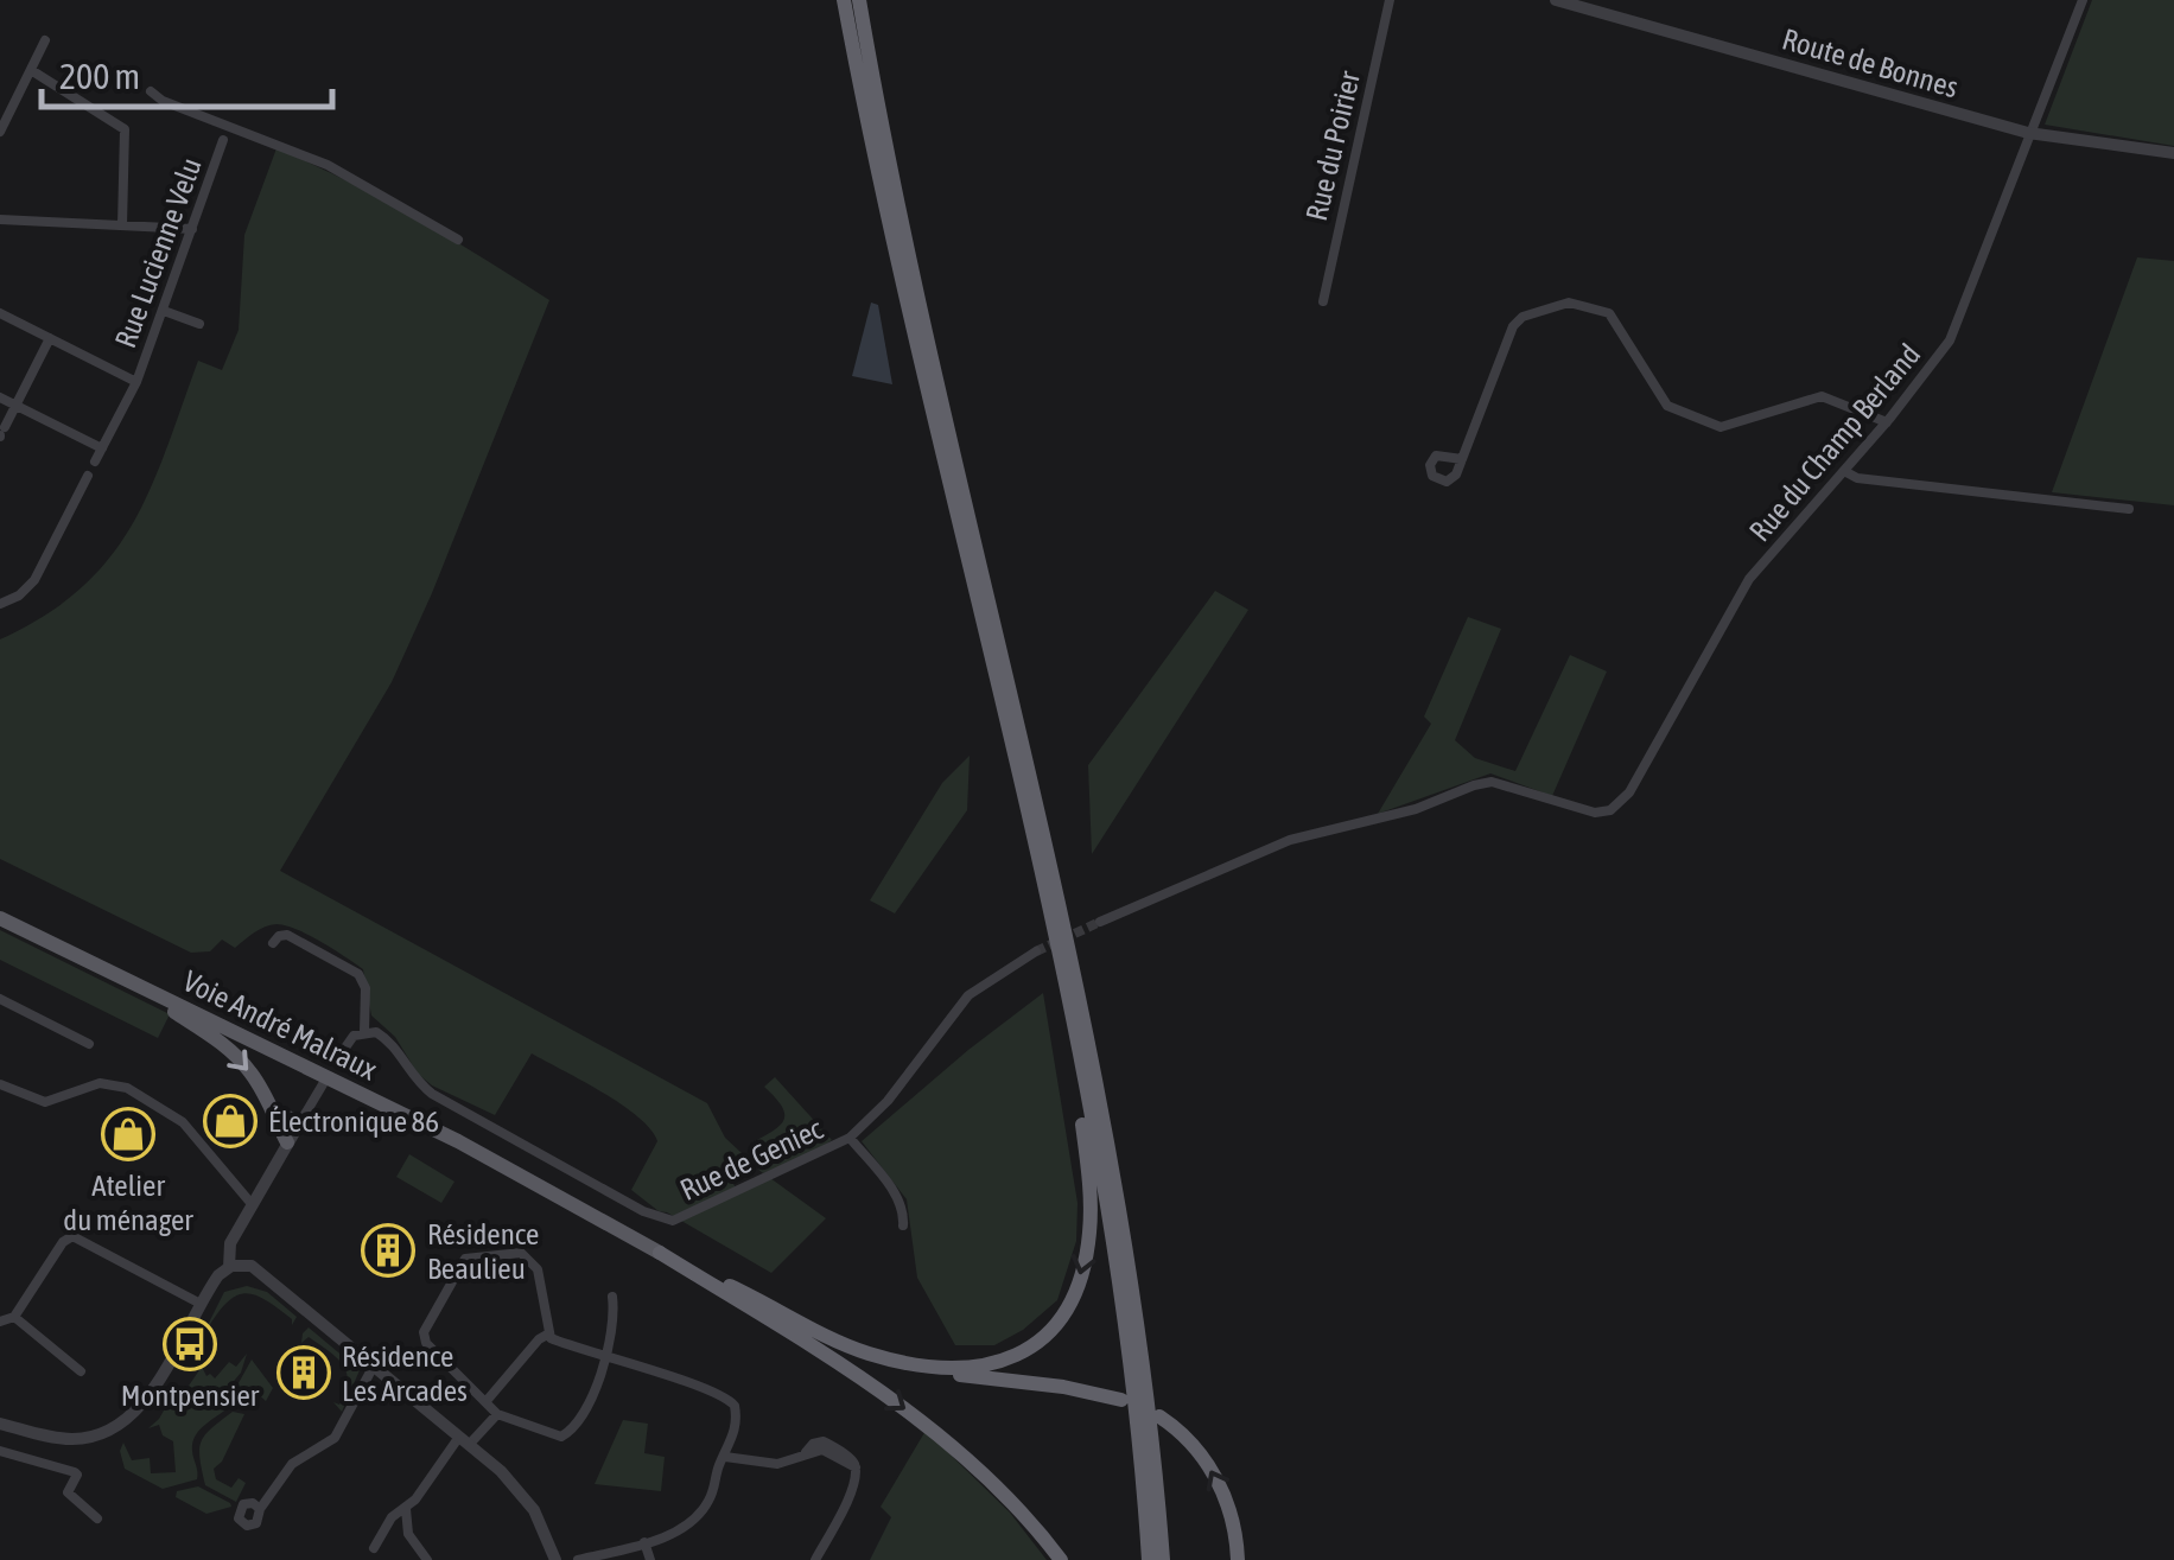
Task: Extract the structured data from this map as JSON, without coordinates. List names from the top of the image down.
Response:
{
  "streets": {
    "main road": ["Voie André Malraux"],
    "street": [
      "Route de Bonnes",
      "Rue du Poirier",
      "Rue Lucienne Velu",
      "Rue du Champ Berland",
      "Rue de Geniec"
    ]
  },
  "crossings": [
    ["Route de Bonnes", "Rue du Champ Berland"]
  ],
  "places": {
    "shop": ["Électronique 86", "Atelier du ménager"],
    "building": ["Résidence Beaulieu", "Résidence Les Arcades"],
    "bus stop": ["Montpensier"]
  },
  "scale_bar": "200 m"
}
